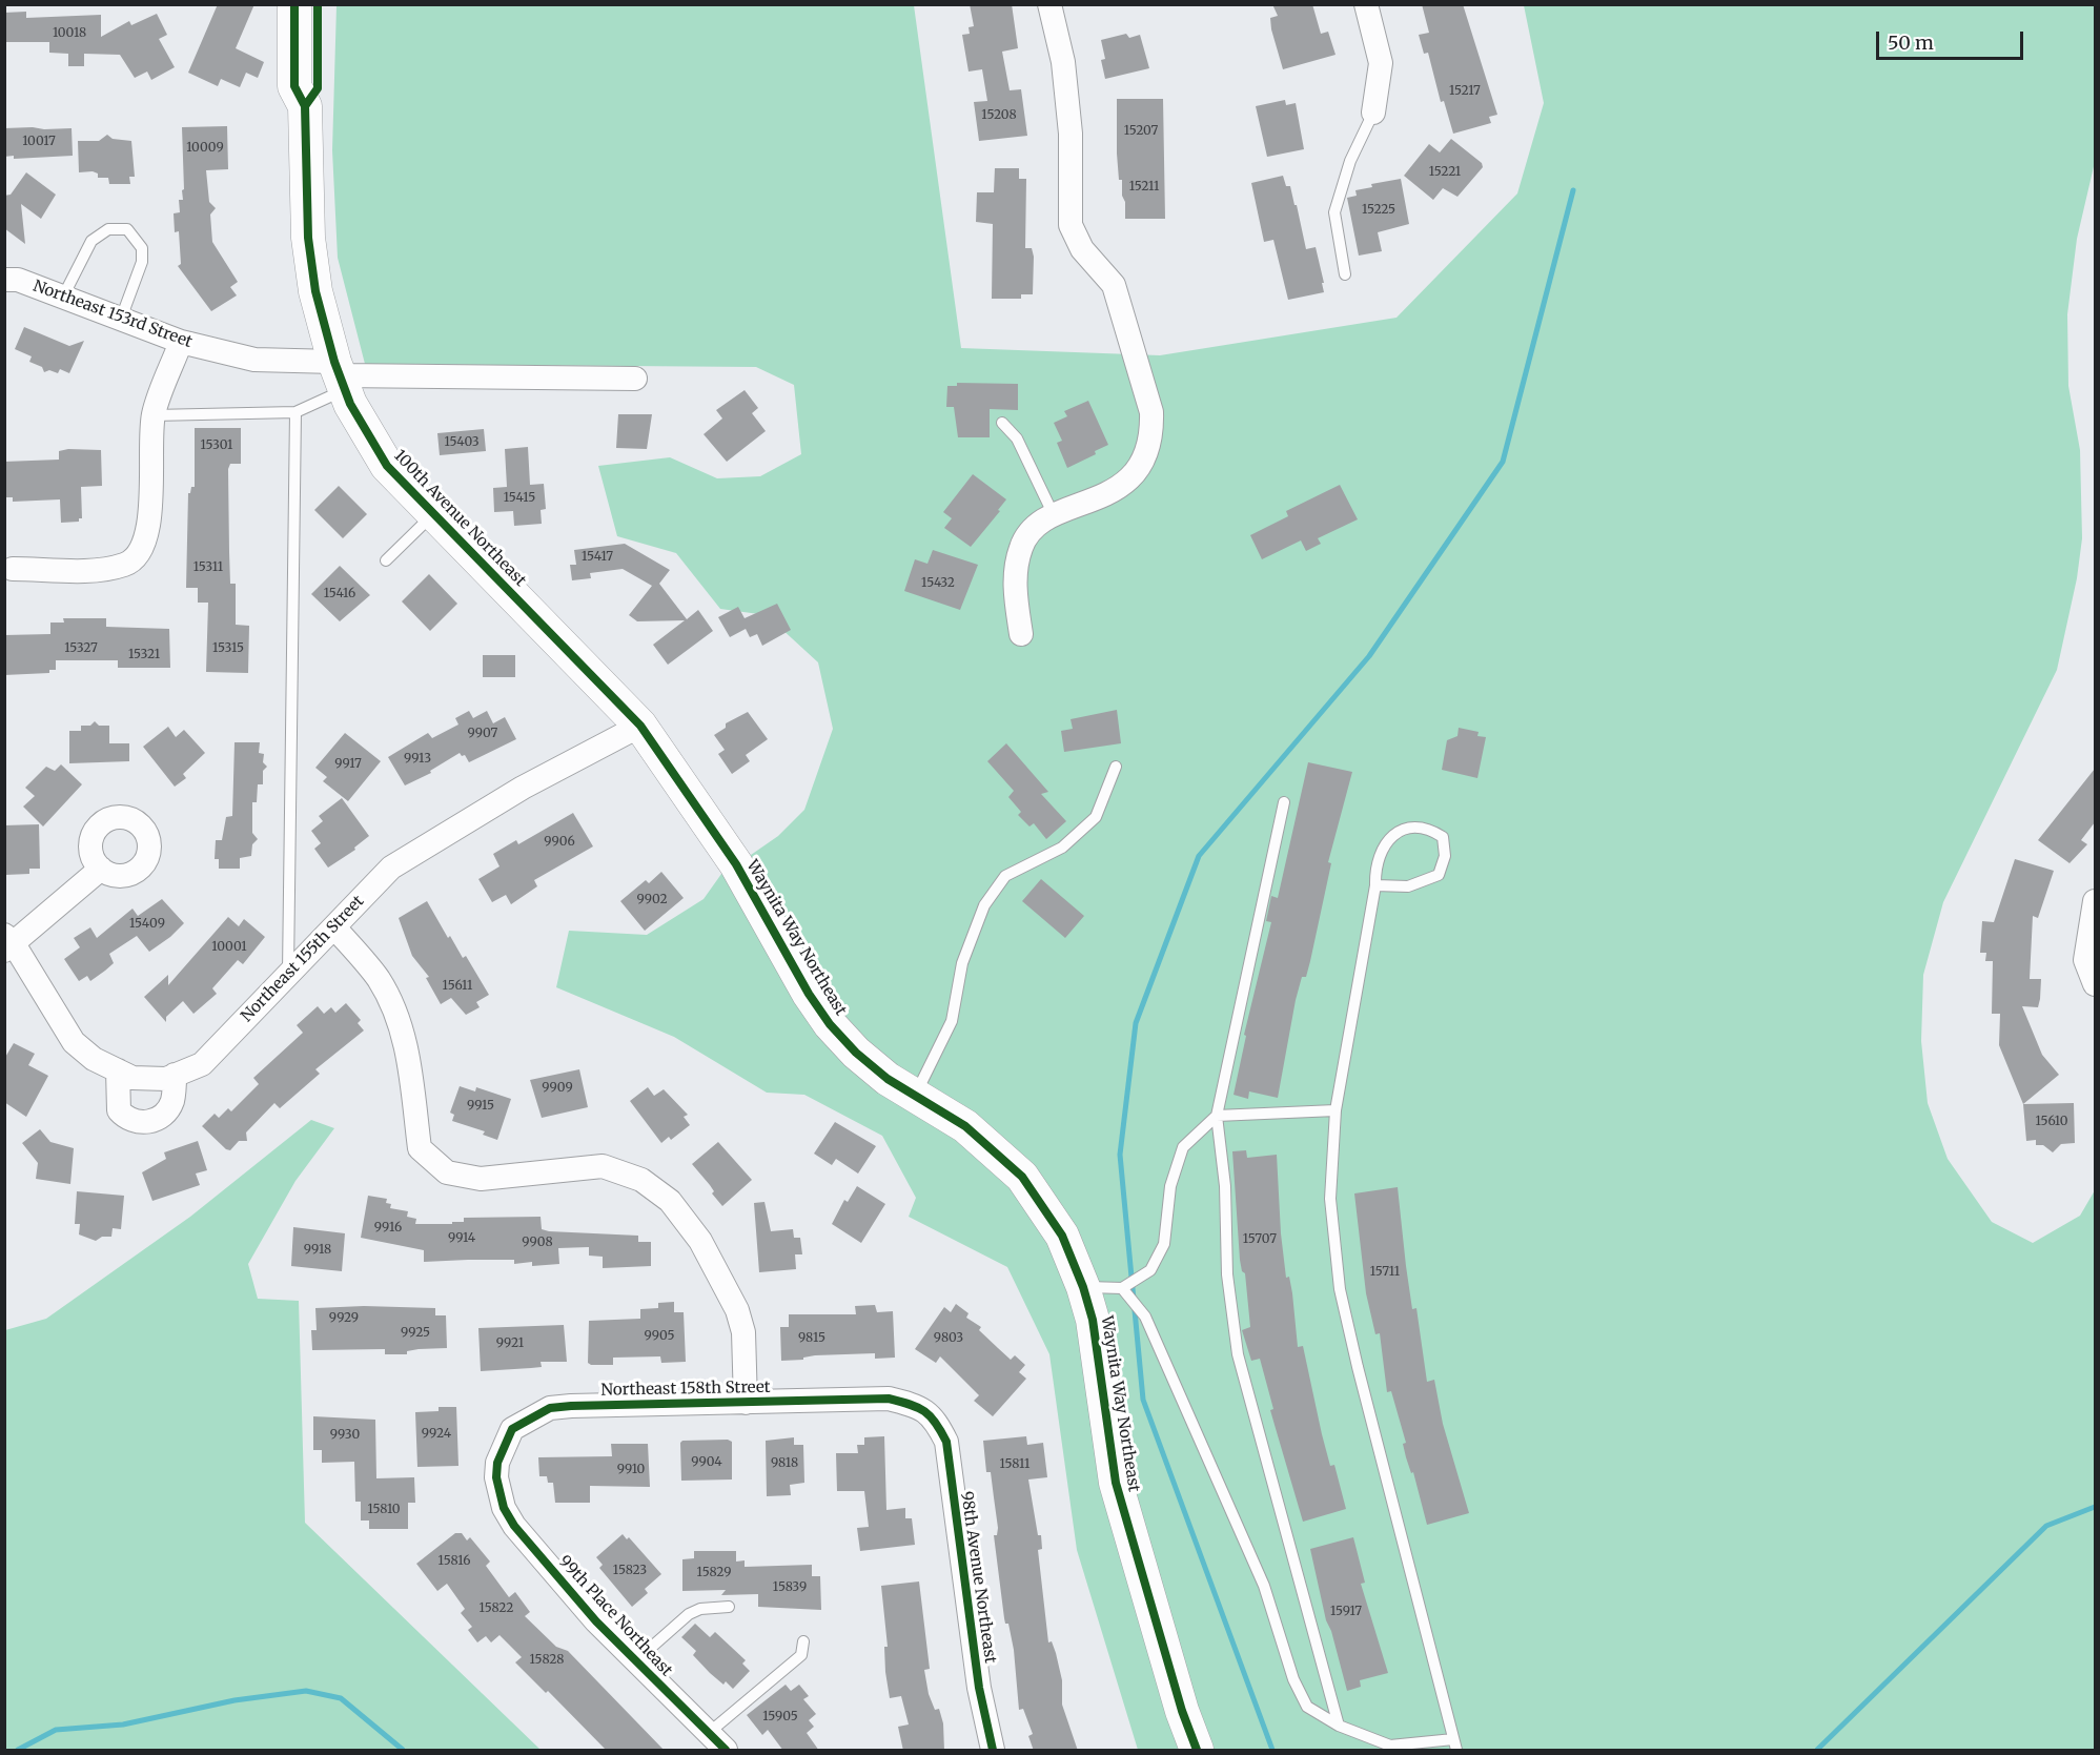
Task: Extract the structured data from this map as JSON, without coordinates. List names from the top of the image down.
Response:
{
  "streets": {
    "main road": ["100th Avenue Northeast", "Waynita Way Northeast"],
    "street": [
      "Northeast 153rd Street",
      "Northeast 155th Street",
      "Northeast 158th Street",
      "98th Avenue Northeast",
      "99th Place Northeast"
    ]
  },
  "crossings": [
    ["Northeast 153rd Street", "100th Avenue Northeast"],
    ["100th Avenue Northeast", "Waynita Way Northeast"],
    ["100th Avenue Northeast", "Northeast 155th Street"],
    ["Waynita Way Northeast", "Northeast 155th Street"],
    ["Northeast 158th Street", "98th Avenue Northeast"],
    ["Northeast 158th Street", "99th Place Northeast"]
  ],
  "house_numbers": [
    "10018",
    "15217",
    "15208",
    "15207",
    "10017",
    "10009",
    "15221",
    "15211",
    "15225",
    "15403",
    "15301",
    "15415",
    "15417",
    "15311",
    "15432",
    "15416",
    "15327",
    "15315",
    "15321",
    "9907",
    "9913",
    "9917",
    "9906",
    "9902",
    "15409",
    "10001",
    "15611",
    "9909",
    "9915",
    "15610",
    "9916",
    "9914",
    "15707",
    "9908",
    "9918",
    "15711",
    "9929",
    "9925",
    "9905",
    "9815",
    "9803",
    "9921",
    "9924",
    "9930",
    "9904",
    "9818",
    "15811",
    "9910",
    "15810",
    "15816",
    "15823",
    "15829",
    "15839",
    "15822",
    "15917",
    "15828",
    "15905"
  ],
  "scale_bar": "50 m"
}
